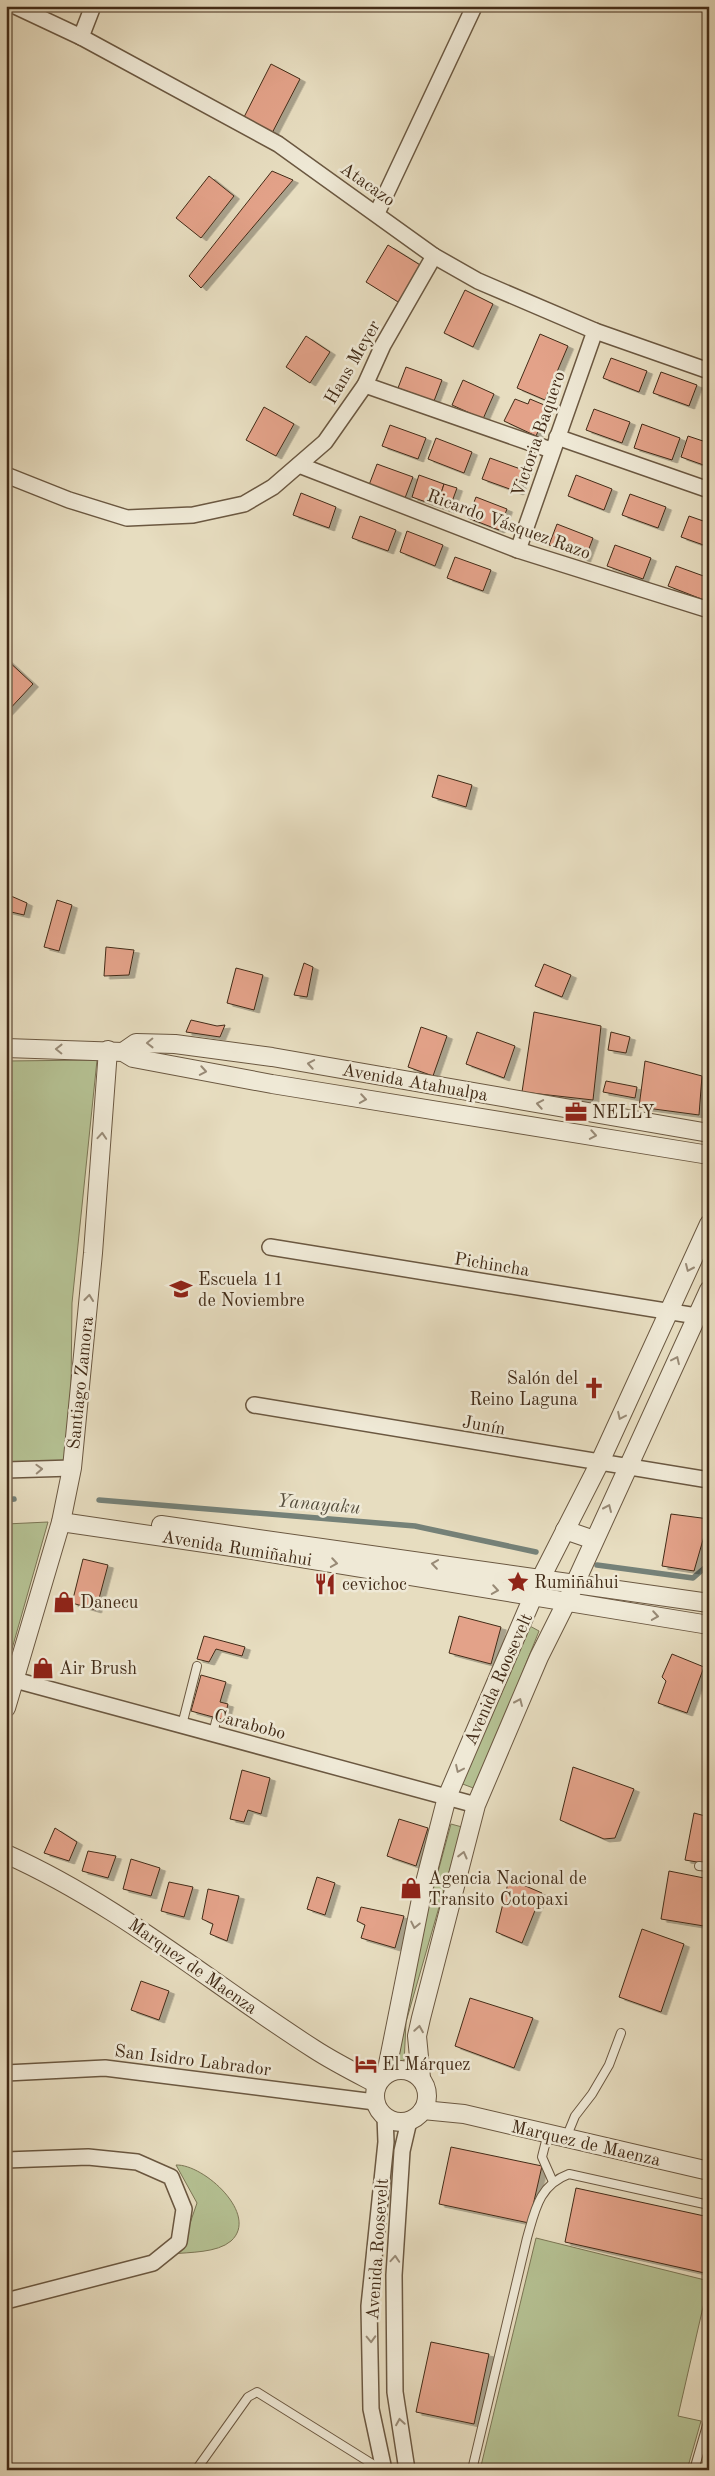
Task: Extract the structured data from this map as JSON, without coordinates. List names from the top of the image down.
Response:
{
  "streets": {
    "street": [
      "Atacazo",
      "Hans Meyer",
      "Victoria Baquero",
      "Ricardo Vásquez Razo",
      "Avenida Atahualpa",
      "Pichincha",
      "Santiago Zamora",
      "Junín",
      "Avenida Rumiñahui",
      "Avenida Roosevelt",
      "Carabobo",
      "Marquez de Maenza",
      "San Isidro Labrador"
    ]
  },
  "crossings": [
    ["Atacazo", "Hans Meyer"],
    ["Atacazo", "Victoria Baquero"],
    ["Hans Meyer", "Ricardo Vásquez Razo"],
    ["Victoria Baquero", "Ricardo Vásquez Razo"],
    ["Avenida Atahualpa", "Santiago Zamora"],
    ["Pichincha", "Avenida Roosevelt"],
    ["Santiago Zamora", "Avenida Rumiñahui"],
    ["Santiago Zamora", "Carabobo"],
    ["Junín", "Avenida Roosevelt"],
    ["Avenida Rumiñahui", "Avenida Roosevelt"],
    ["Avenida Roosevelt", "Carabobo"],
    ["Avenida Roosevelt", "Marquez de Maenza"],
    ["Avenida Roosevelt", "San Isidro Labrador"],
    ["Marquez de Maenza", "San Isidro Labrador"]
  ],
  "one_way": ["Santiago Zamora"],
  "water": ["Yanayaku"],
  "places": {
    "office": ["NELLY"],
    "school or university": ["Escuela 11 de Noviembre"],
    "church": ["Salón del Reino Laguna"],
    "place": ["Rumiñahui"],
    "restaurant": ["cevichoc"],
    "shop": ["Danecu", "Air Brush", "Agencia Nacional de Transito Cotopaxi"],
    "hotel": ["El Márquez"]
  }
}
